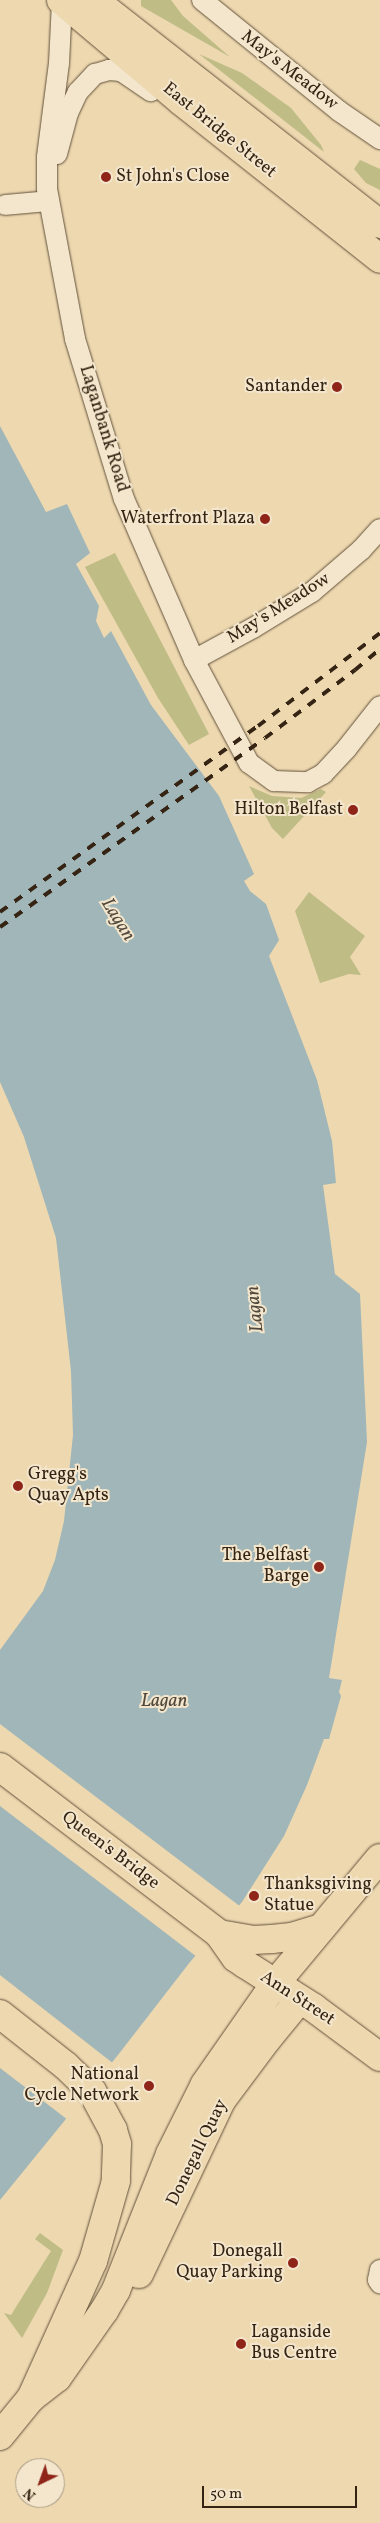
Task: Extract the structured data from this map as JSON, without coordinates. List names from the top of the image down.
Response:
{
  "streets": {
    "main road": [
      "East Bridge Street",
      "Queen's Bridge",
      "Ann Street",
      "Donegall Quay"
    ],
    "street": ["May's Meadow", "Laganbank Road"]
  },
  "crossings": [
    ["May's Meadow", "Laganbank Road"],
    ["East Bridge Street", "Laganbank Road"],
    ["Queen's Bridge", "Ann Street"],
    ["Ann Street", "Donegall Quay"]
  ],
  "water": ["Lagan"],
  "places": [
    "St John's Close",
    "Santander",
    "Waterfront Plaza",
    "Hilton Belfast",
    "Gregg's Quay Apts",
    "The Belfast Barge",
    "Thanksgiving Statue",
    "National Cycle Network",
    "Donegall Quay Parking",
    "Laganside Bus Centre"
  ],
  "scale_bar": "50 m",
  "north": "bottom left"
}
